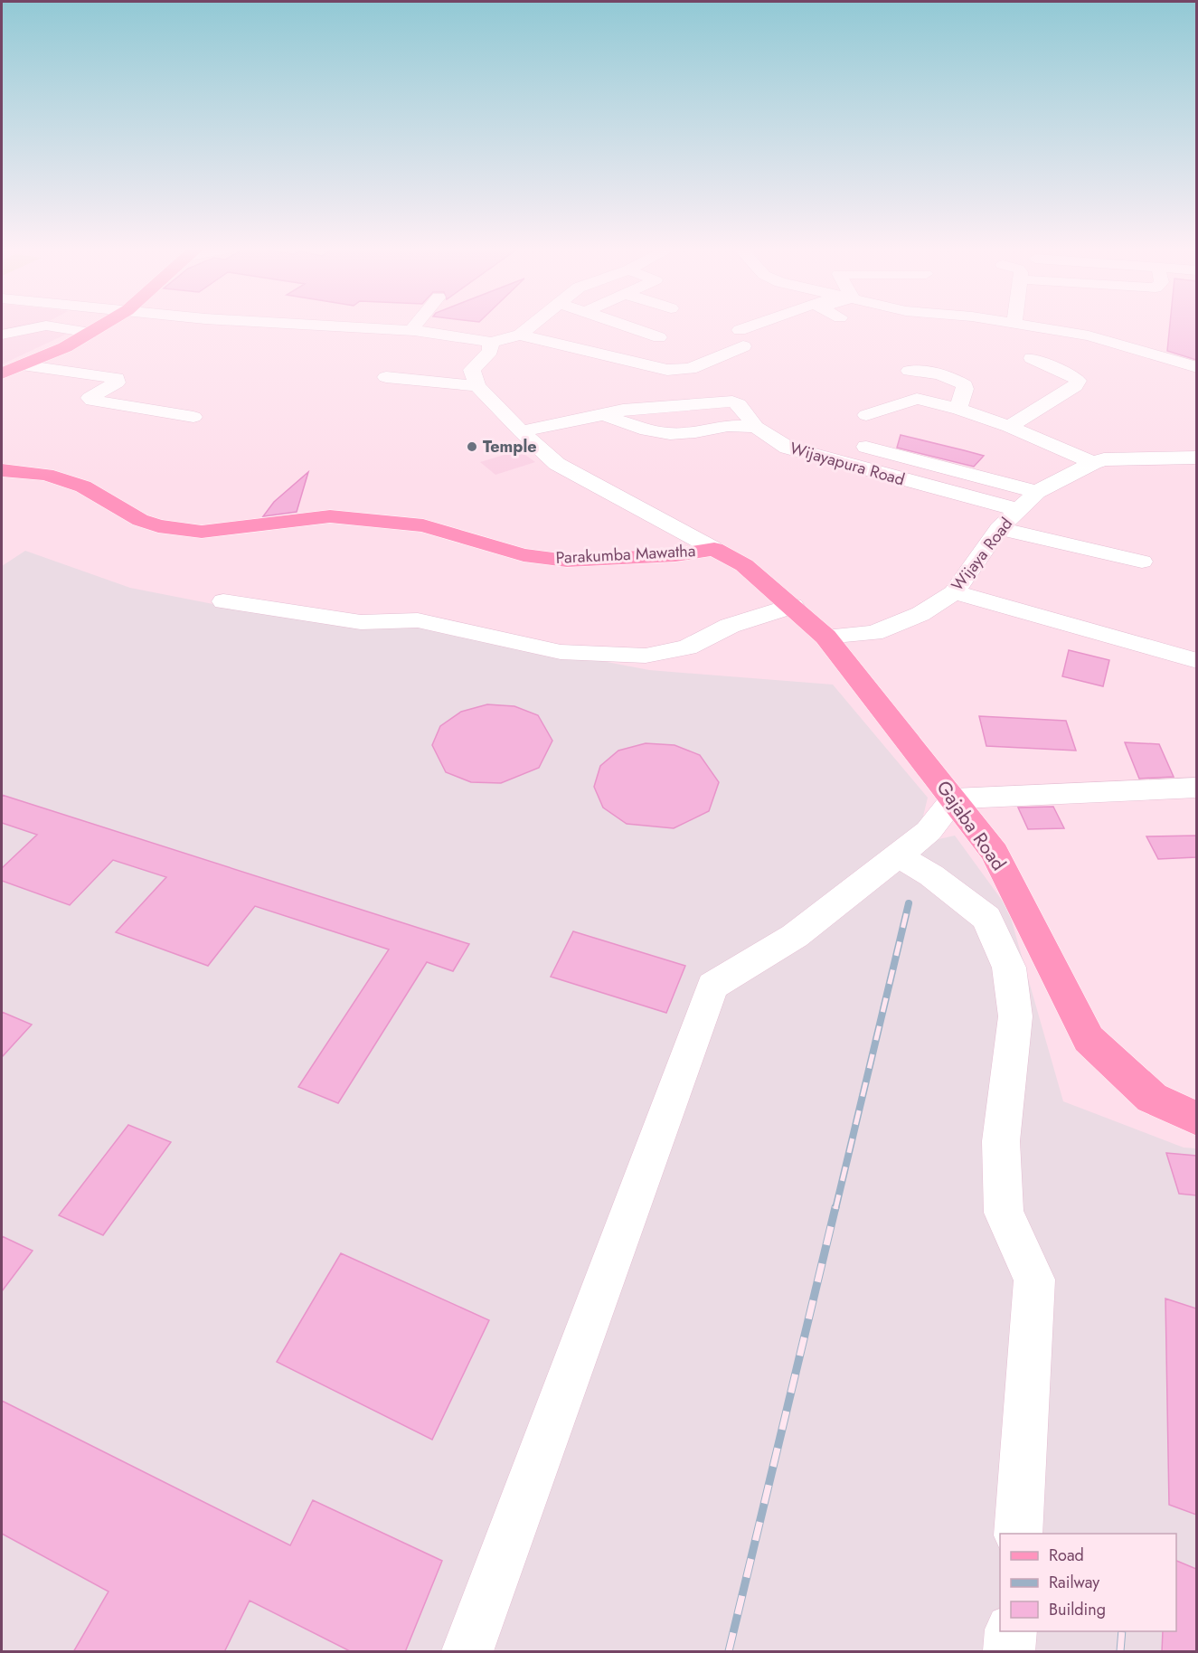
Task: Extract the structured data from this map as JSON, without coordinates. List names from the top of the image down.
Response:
{
  "streets": {
    "main road": ["Parakumba Mawatha", "Gajaba Road"],
    "street": ["Wijayapura Road", "Wijaya Road"]
  },
  "crossings": [
    ["Wijayapura Road", "Wijaya Road"],
    ["Parakumba Mawatha", "Gajaba Road"],
    ["Wijaya Road", "Gajaba Road"]
  ],
  "places": ["Temple"],
  "legend": ["Road", "Railway", "Building"]
}
